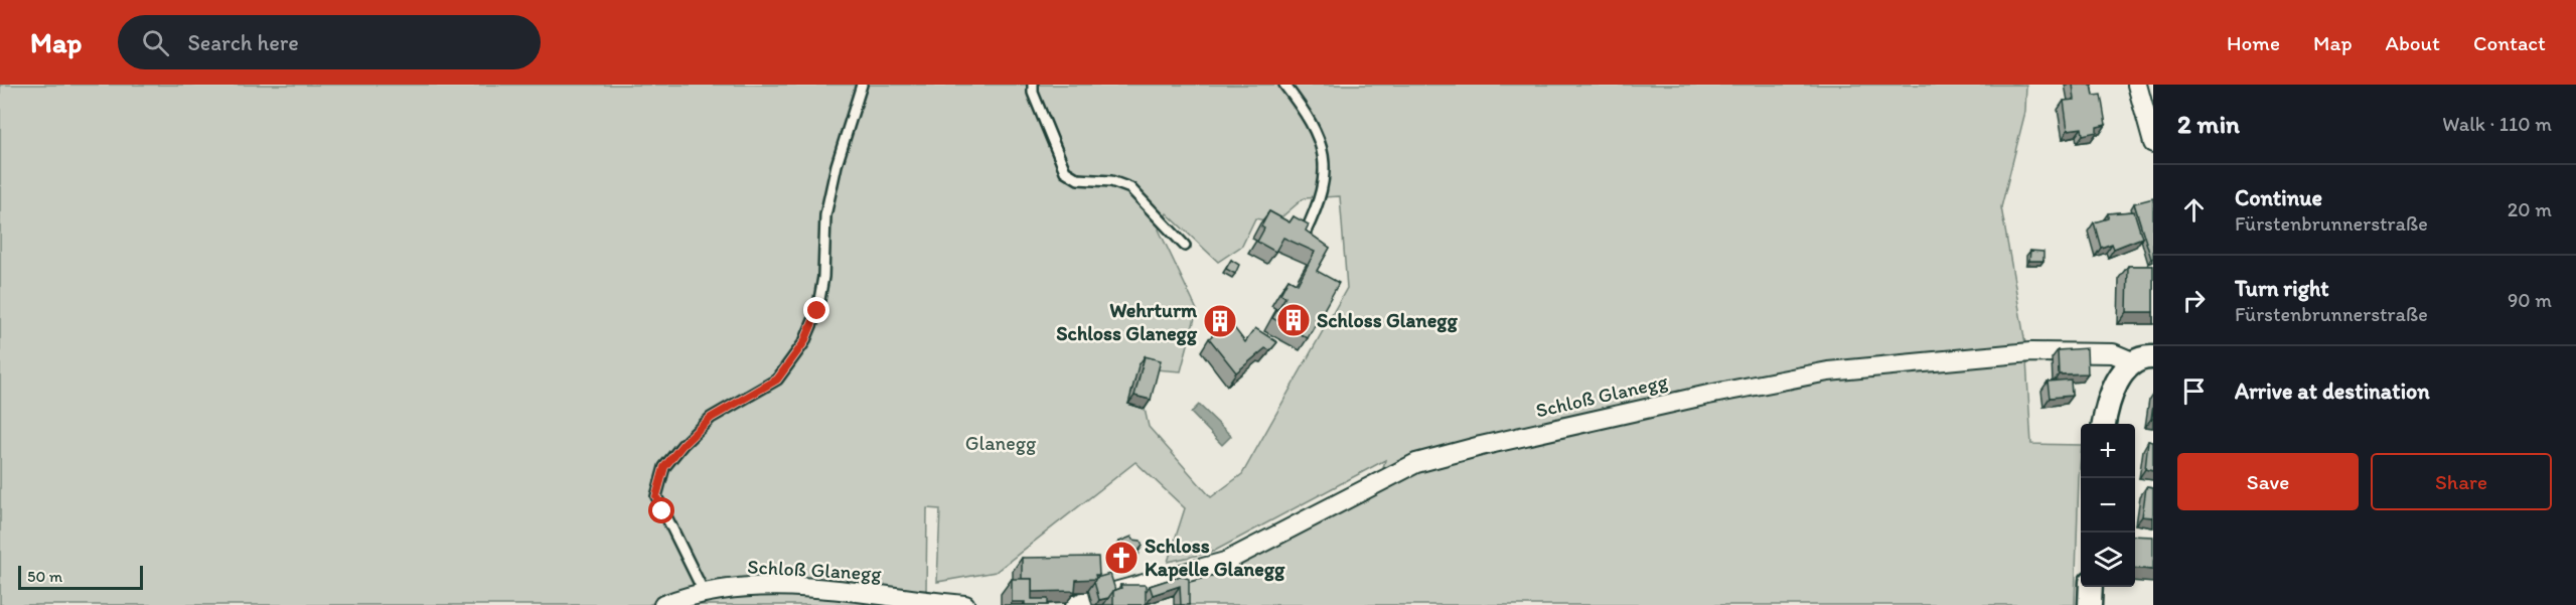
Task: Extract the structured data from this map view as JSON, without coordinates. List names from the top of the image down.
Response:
{
  "streets": {
    "street": ["Schloß Glanegg"]
  },
  "parks": ["Glanegg"],
  "places": {
    "building": ["Schloss Glanegg", "Wehrturm Schloss Glanegg"],
    "church": ["Schloss Kapelle Glanegg"]
  },
  "scale_bar": "50 m",
  "page": {
    "header": "Map",
    "search": "Search here",
    "nav": [
      "Home",
      "Map",
      "About",
      "Contact"
    ],
    "heading": ["2 min", "Walk · 110 m"],
    "list": [
      ["Continue", "Fürstenbrunnerstraße", "20 m"],
      ["Turn right", "Fürstenbrunnerstraße", "90 m"],
      "Arrive at destination"
    ],
    "map_buttons": ["+", "−"],
    "buttons": ["Save", "Share"],
    "scale": "50 m"
  }
}
